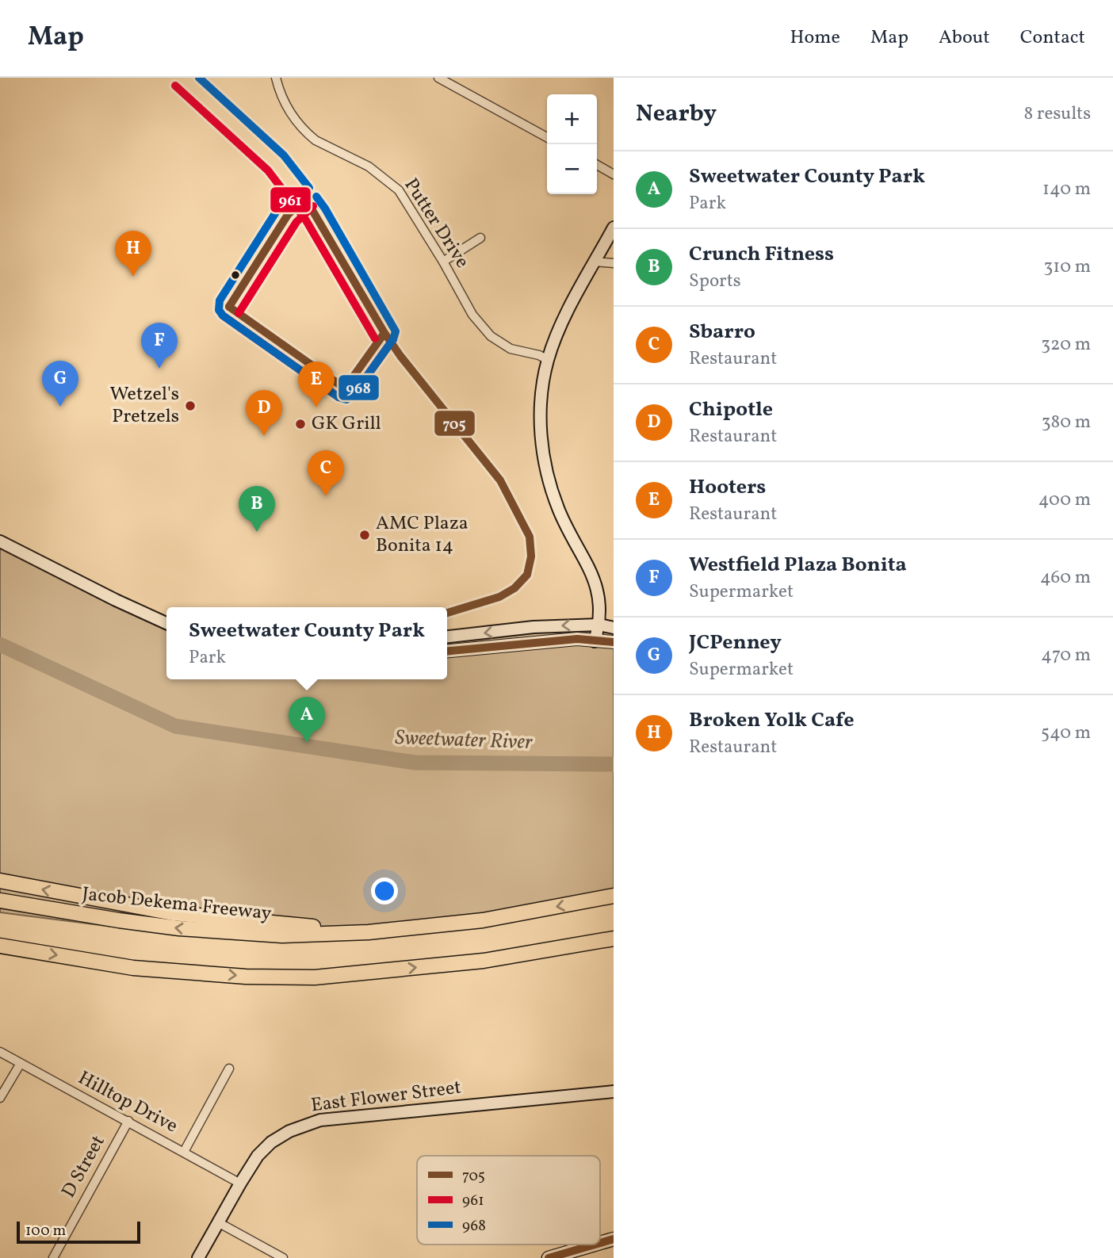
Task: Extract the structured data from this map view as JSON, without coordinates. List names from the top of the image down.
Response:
{
  "streets": {
    "highway": ["Jacob Dekema Freeway"],
    "street": [
      "Putter Drive",
      "East Flower Street",
      "Hilltop Drive",
      "D Street"
    ]
  },
  "crossings": [
    ["East Flower Street", "Hilltop Drive"],
    ["Hilltop Drive", "D Street"]
  ],
  "water": ["Sweetwater River"],
  "places": ["Wetzel's Pretzels", "GK Grill", "AMC Plaza Bonita 14"],
  "lines": ["transit line 968", "transit line 961", "transit line 705"],
  "legend": ["705", "961", "968"],
  "scale_bar": "100 m",
  "page": {
    "header": "Map",
    "nav": [
      "Home",
      "Map",
      "About",
      "Contact"
    ],
    "heading": ["Nearby", "8 results"],
    "map_buttons": ["+", "−"],
    "list": [
      {
        "mark": "A",
        "name": "Sweetwater County Park",
        "note": "Park",
        "value": "140 m"
      },
      {
        "mark": "B",
        "name": "Crunch Fitness",
        "note": "Sports",
        "value": "310 m"
      },
      {
        "mark": "C",
        "name": "Sbarro",
        "note": "Restaurant",
        "value": "320 m"
      },
      {
        "mark": "D",
        "name": "Chipotle",
        "note": "Restaurant",
        "value": "380 m"
      },
      {
        "mark": "E",
        "name": "Hooters",
        "note": "Restaurant",
        "value": "400 m"
      },
      {
        "mark": "F",
        "name": "Westfield Plaza Bonita",
        "note": "Supermarket",
        "value": "460 m"
      },
      {
        "mark": "G",
        "name": "JCPenney",
        "note": "Supermarket",
        "value": "470 m"
      },
      {
        "mark": "H",
        "name": "Broken Yolk Cafe",
        "note": "Restaurant",
        "value": "540 m"
      }
    ],
    "pins": [
      "H",
      "F",
      "G",
      "E",
      "D",
      "C",
      "B",
      "A"
    ],
    "popup": ["Sweetwater County Park", "Park"],
    "scale": "100 m"
  }
}
